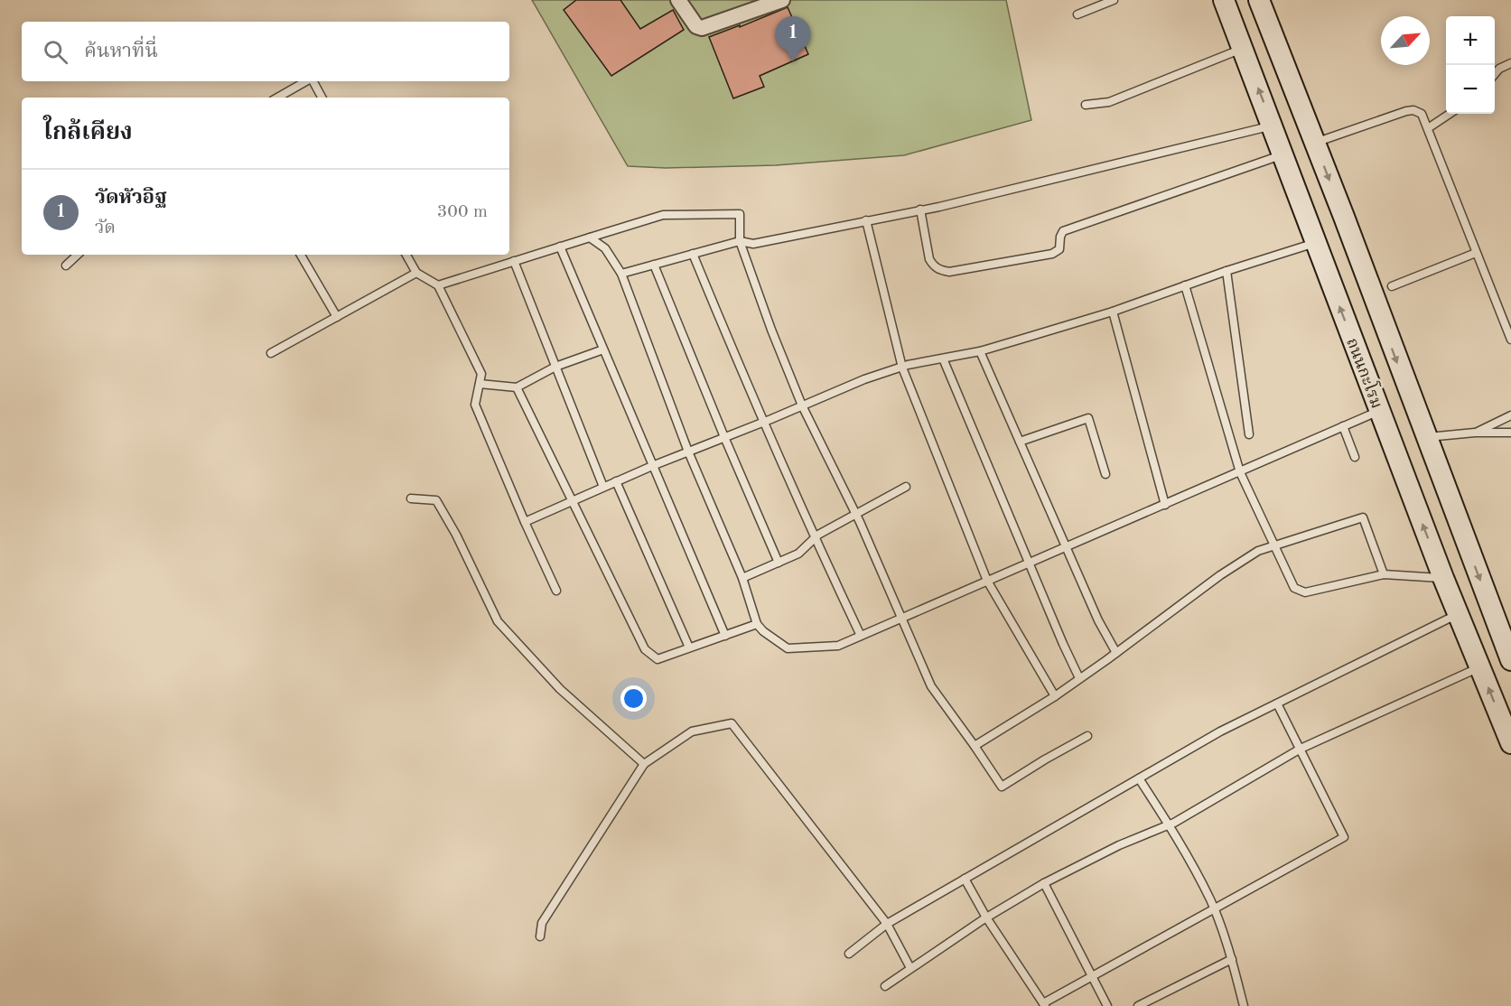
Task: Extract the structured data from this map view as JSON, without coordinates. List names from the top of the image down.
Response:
{
  "streets": {
    "main road": ["ถนนกะโรม"]
  },
  "north": "top right",
  "page": {
    "map_buttons": ["+", "−"],
    "pins": "1",
    "search": "ค้นหาที่นี่",
    "heading": "ใกล้เคียง",
    "list": [
      {
        "mark": "1",
        "name": "วัดหัวอิฐ",
        "note": "วัด",
        "value": "300 m"
      }
    ]
  }
}
